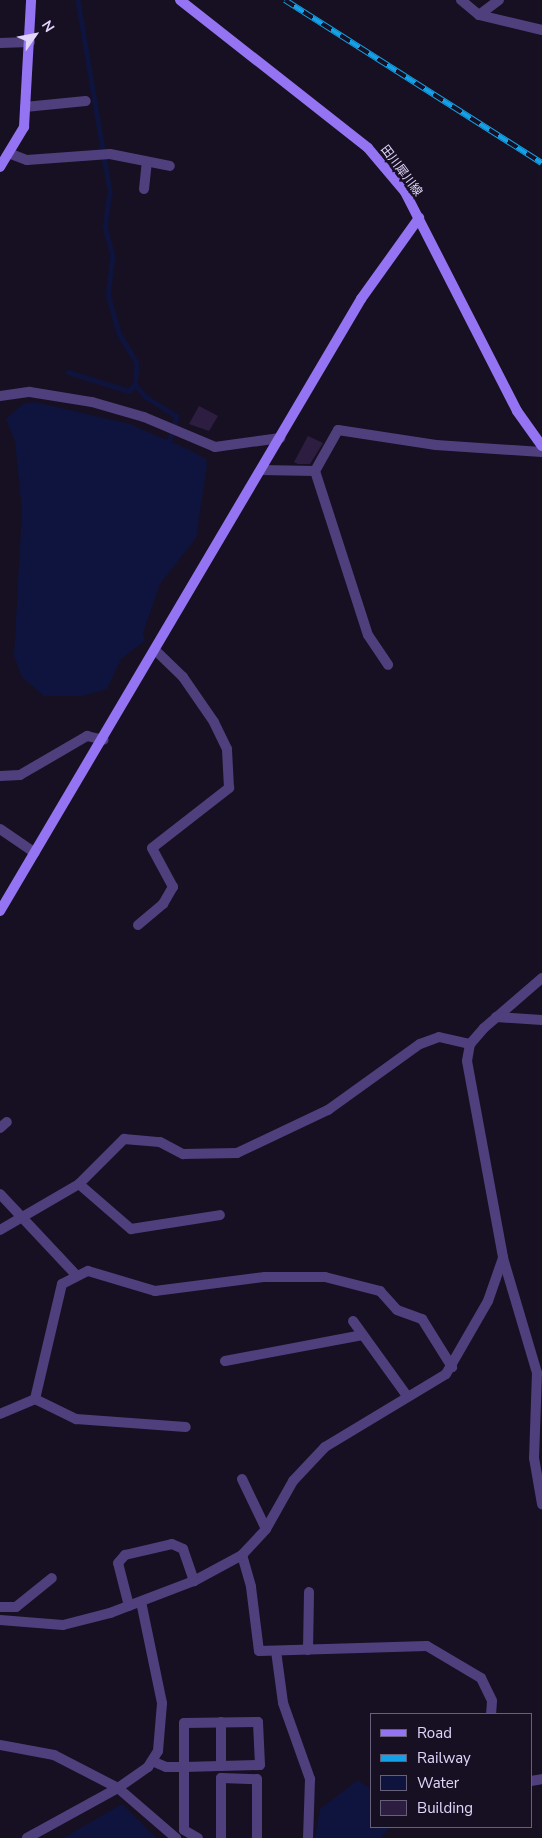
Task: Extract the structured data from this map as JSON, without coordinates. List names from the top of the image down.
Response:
{
  "streets": {
    "street": ["田川犀川線"]
  },
  "legend": [
    "Road",
    "Railway",
    "Water",
    "Building"
  ],
  "north": "top right"
}
